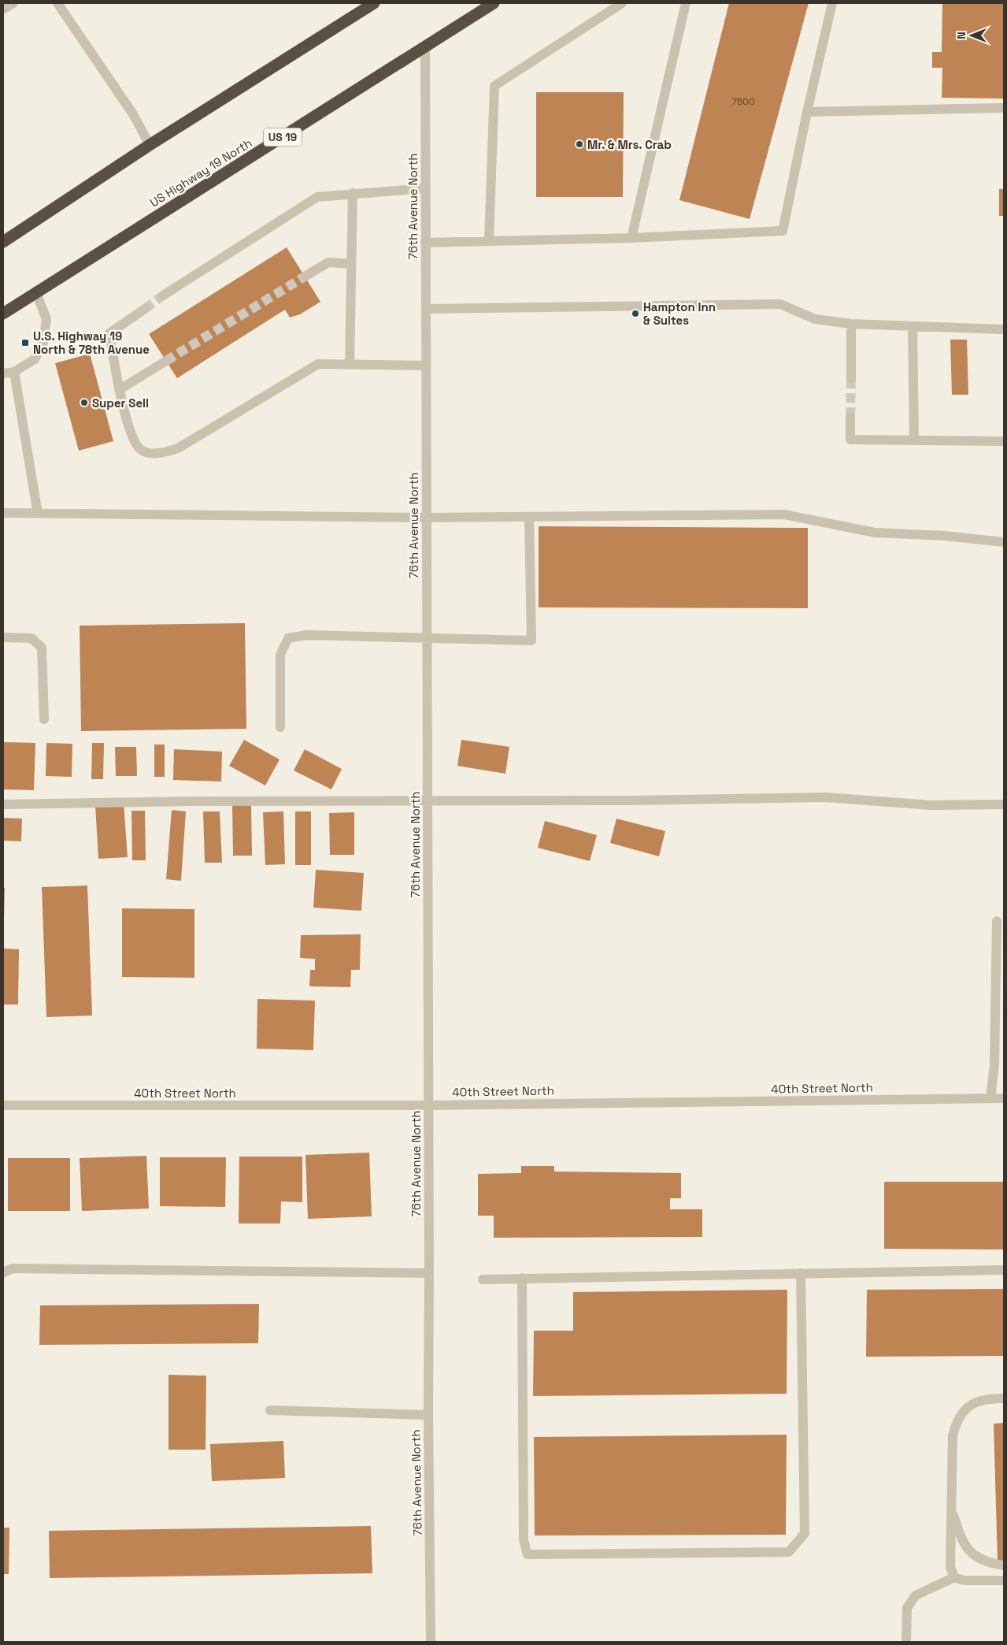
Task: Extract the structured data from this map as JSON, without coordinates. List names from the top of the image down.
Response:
{
  "streets": {
    "highway": ["US 19", "US Highway 19 North"],
    "street": ["76th Avenue North", "40th Street North"]
  },
  "crossings": [
    ["US Highway 19 North", "76th Avenue North"],
    ["76th Avenue North", "40th Street North"]
  ],
  "places": {
    "other": ["Mr. & Mrs. Crab", "Hampton Inn & Suites", "Super Sell"],
    "transit": ["U.S. Highway 19 North & 78th Avenue"]
  },
  "house_numbers": ["7500"],
  "north": "left"
}
